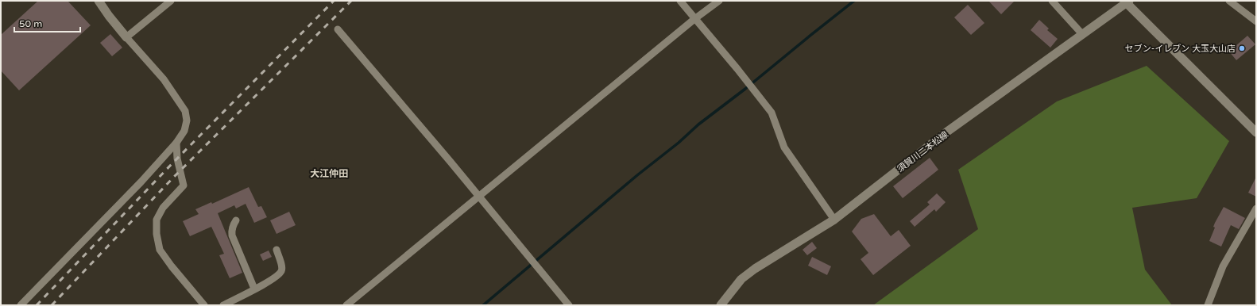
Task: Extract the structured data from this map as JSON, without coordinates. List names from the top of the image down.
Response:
{
  "streets": {
    "main road": ["須賀川二本松線"]
  },
  "districts": ["大江仲田"],
  "places": ["セブン-イレブン 大玉大山店"],
  "scale_bar": "50 m"
}
